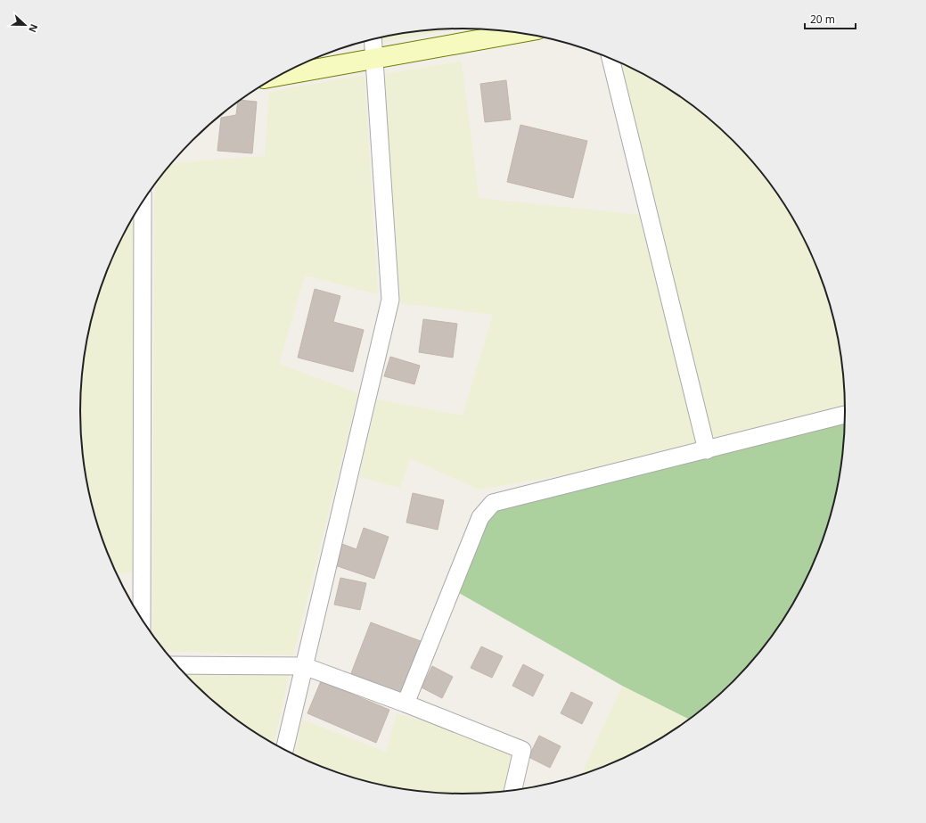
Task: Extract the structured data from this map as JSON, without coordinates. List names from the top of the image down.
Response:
{
  "scale_bar": "20 m",
  "north": "right"
}
